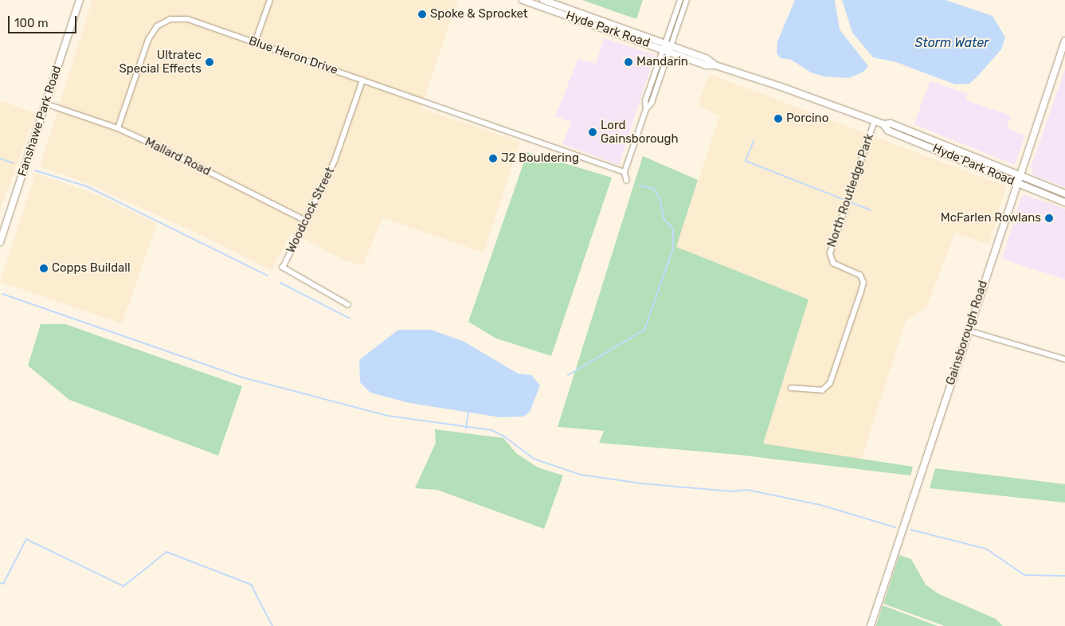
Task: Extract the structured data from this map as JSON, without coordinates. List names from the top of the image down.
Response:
{
  "streets": {
    "main road": ["Hyde Park Road", "Fanshawe Park Road", "Gainsborough Road"],
    "street": [
      "Blue Heron Drive",
      "Mallard Road",
      "North Routledge Park",
      "Woodcock Street"
    ]
  },
  "crossings": [
    ["Hyde Park Road", "North Routledge Park"],
    ["Hyde Park Road", "Gainsborough Road"],
    ["Blue Heron Drive", "Mallard Road"],
    ["Blue Heron Drive", "Woodcock Street"],
    ["Fanshawe Park Road", "Mallard Road"],
    ["Mallard Road", "Woodcock Street"]
  ],
  "water": ["Storm Water"],
  "places": [
    "Spoke & Sprocket",
    "Ultratec Special Effects",
    "Mandarin",
    "Porcino",
    "Lord Gainsborough",
    "J2 Bouldering",
    "McFarlen Rowlans",
    "Copps Buildall"
  ],
  "scale_bar": "100 m"
}
